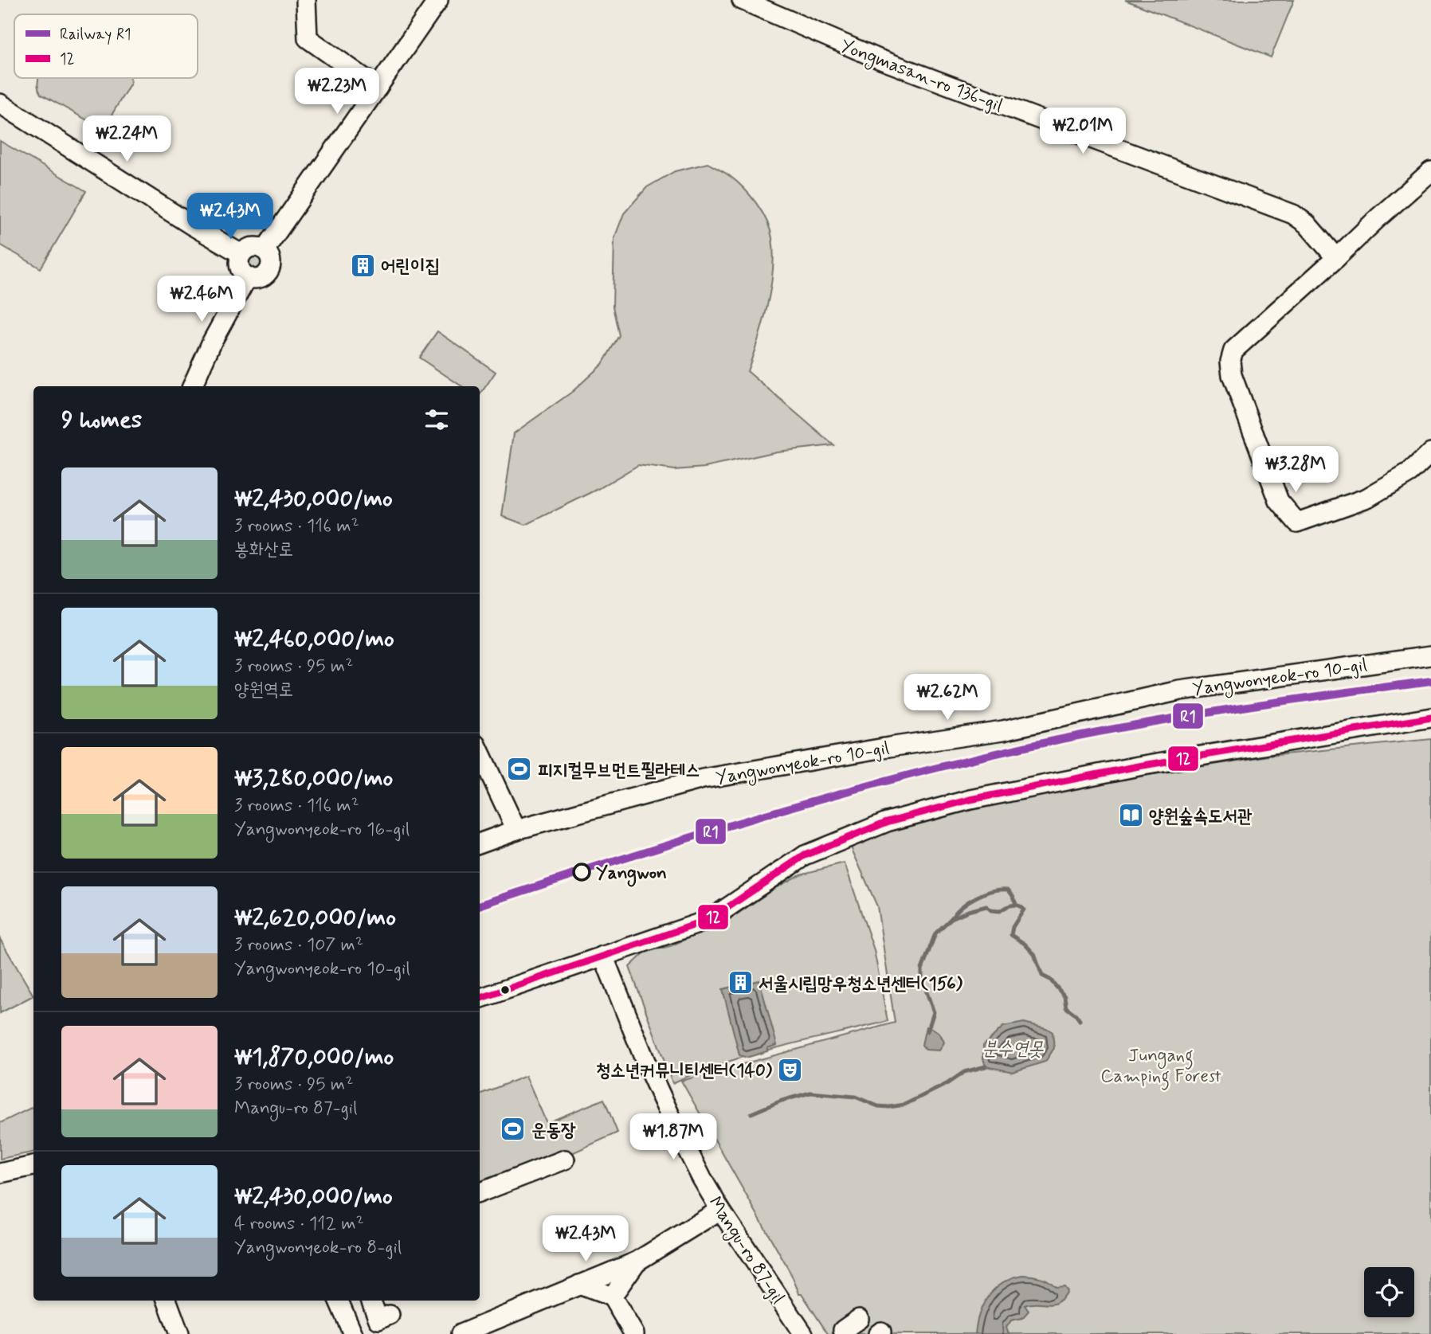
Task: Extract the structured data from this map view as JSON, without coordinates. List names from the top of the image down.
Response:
{
  "streets": {
    "street": ["Yongmasan-ro 136-gil", "Yangwonyeok-ro 10-gil", "Mangu-ro 87-gil"]
  },
  "water": ["분수연못"],
  "parks": ["Jungang Camping Forest"],
  "places": {
    "building": ["어린이집", "서울시립망우청소년센터(156)"],
    "sports": ["피지컬무브먼트필라테스", "운동장"],
    "library": ["양원숲속도서관"],
    "other": ["Yangwon"],
    "theatre": ["청소년커뮤니티센터(140)"]
  },
  "lines": ["rail line R1", "transit line 12"],
  "legend": ["Railway R1", "12"],
  "page": {
    "price": [
      "₩2.23M",
      "₩2.01M",
      "₩2.24M",
      "₩2.43M",
      "₩2.46M",
      "₩3.28M",
      "₩2.62M",
      "₩1.87M",
      "₩2.43M"
    ],
    "heading": "9 homes",
    "list": [
      {
        "name": "₩2,430,000/mo",
        "note": "3 rooms · 116 m² · 봉화산로"
      },
      {
        "name": "₩2,460,000/mo",
        "note": "3 rooms · 95 m² · 양원역로"
      },
      {
        "name": "₩3,280,000/mo",
        "note": "3 rooms · 116 m² · Yangwonyeok-ro 16-gil"
      },
      {
        "name": "₩2,620,000/mo",
        "note": "3 rooms · 107 m² · Yangwonyeok-ro 10-gil"
      },
      {
        "name": "₩1,870,000/mo",
        "note": "3 rooms · 95 m² · Mangu-ro 87-gil"
      },
      {
        "name": "₩2,430,000/mo",
        "note": "4 rooms · 112 m² · Yangwonyeok-ro 8-gil"
      }
    ]
  }
}
